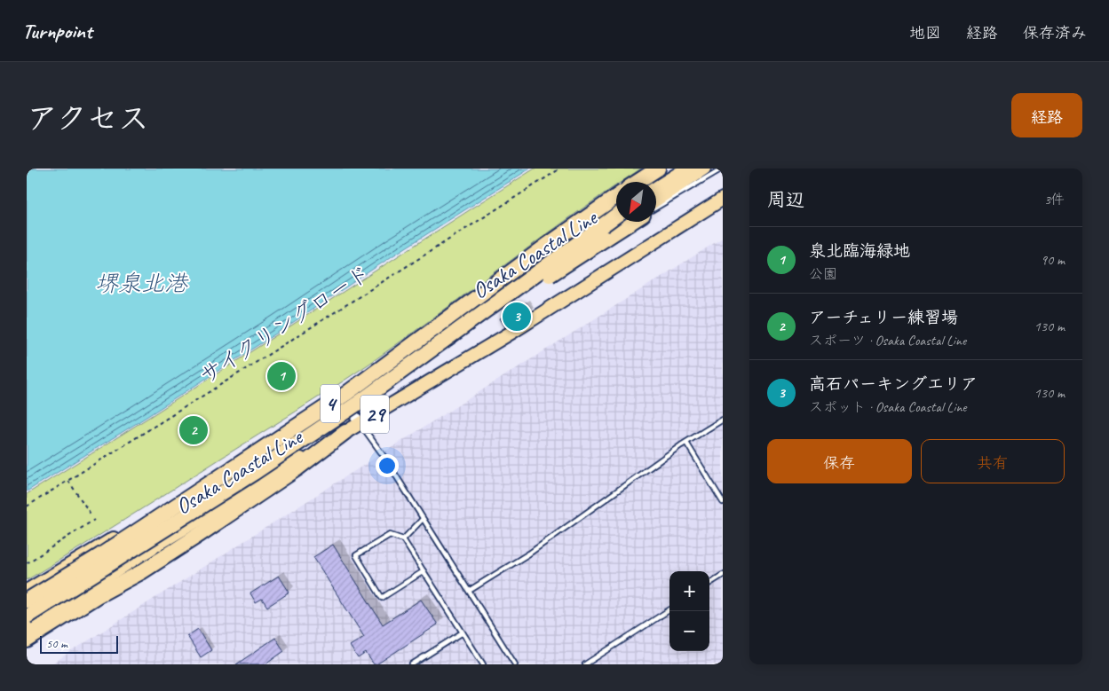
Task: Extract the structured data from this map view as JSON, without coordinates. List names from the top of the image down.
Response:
{
  "streets": {
    "highway": ["4"],
    "main road": ["Osaka Coastal Line", "29"],
    "path": ["サイクリングロード"]
  },
  "crossings": [
    ["Osaka Coastal Line", "4"]
  ],
  "water": ["堺泉北港"],
  "scale_bar": "50 m",
  "north": "bottom left",
  "page": {
    "header": "Turnpoint",
    "nav": ["地図", "経路", "保存済み"],
    "title": "アクセス",
    "buttons": [
      "経路",
      ["保存", "共有"]
    ],
    "heading": ["周辺", "3件"],
    "list": [
      {
        "mark": "1",
        "name": "泉北臨海緑地",
        "note": "公園",
        "value": "90 m"
      },
      {
        "mark": "2",
        "name": "アーチェリー練習場",
        "note": "スポーツ · Osaka Coastal Line",
        "value": "130 m"
      },
      {
        "mark": "3",
        "name": "高石パーキングエリア",
        "note": "スポット · Osaka Coastal Line",
        "value": "130 m"
      }
    ],
    "pins": ["3", "1", "2"],
    "map_buttons": ["+", "−"],
    "scale": "50 m"
  }
}
